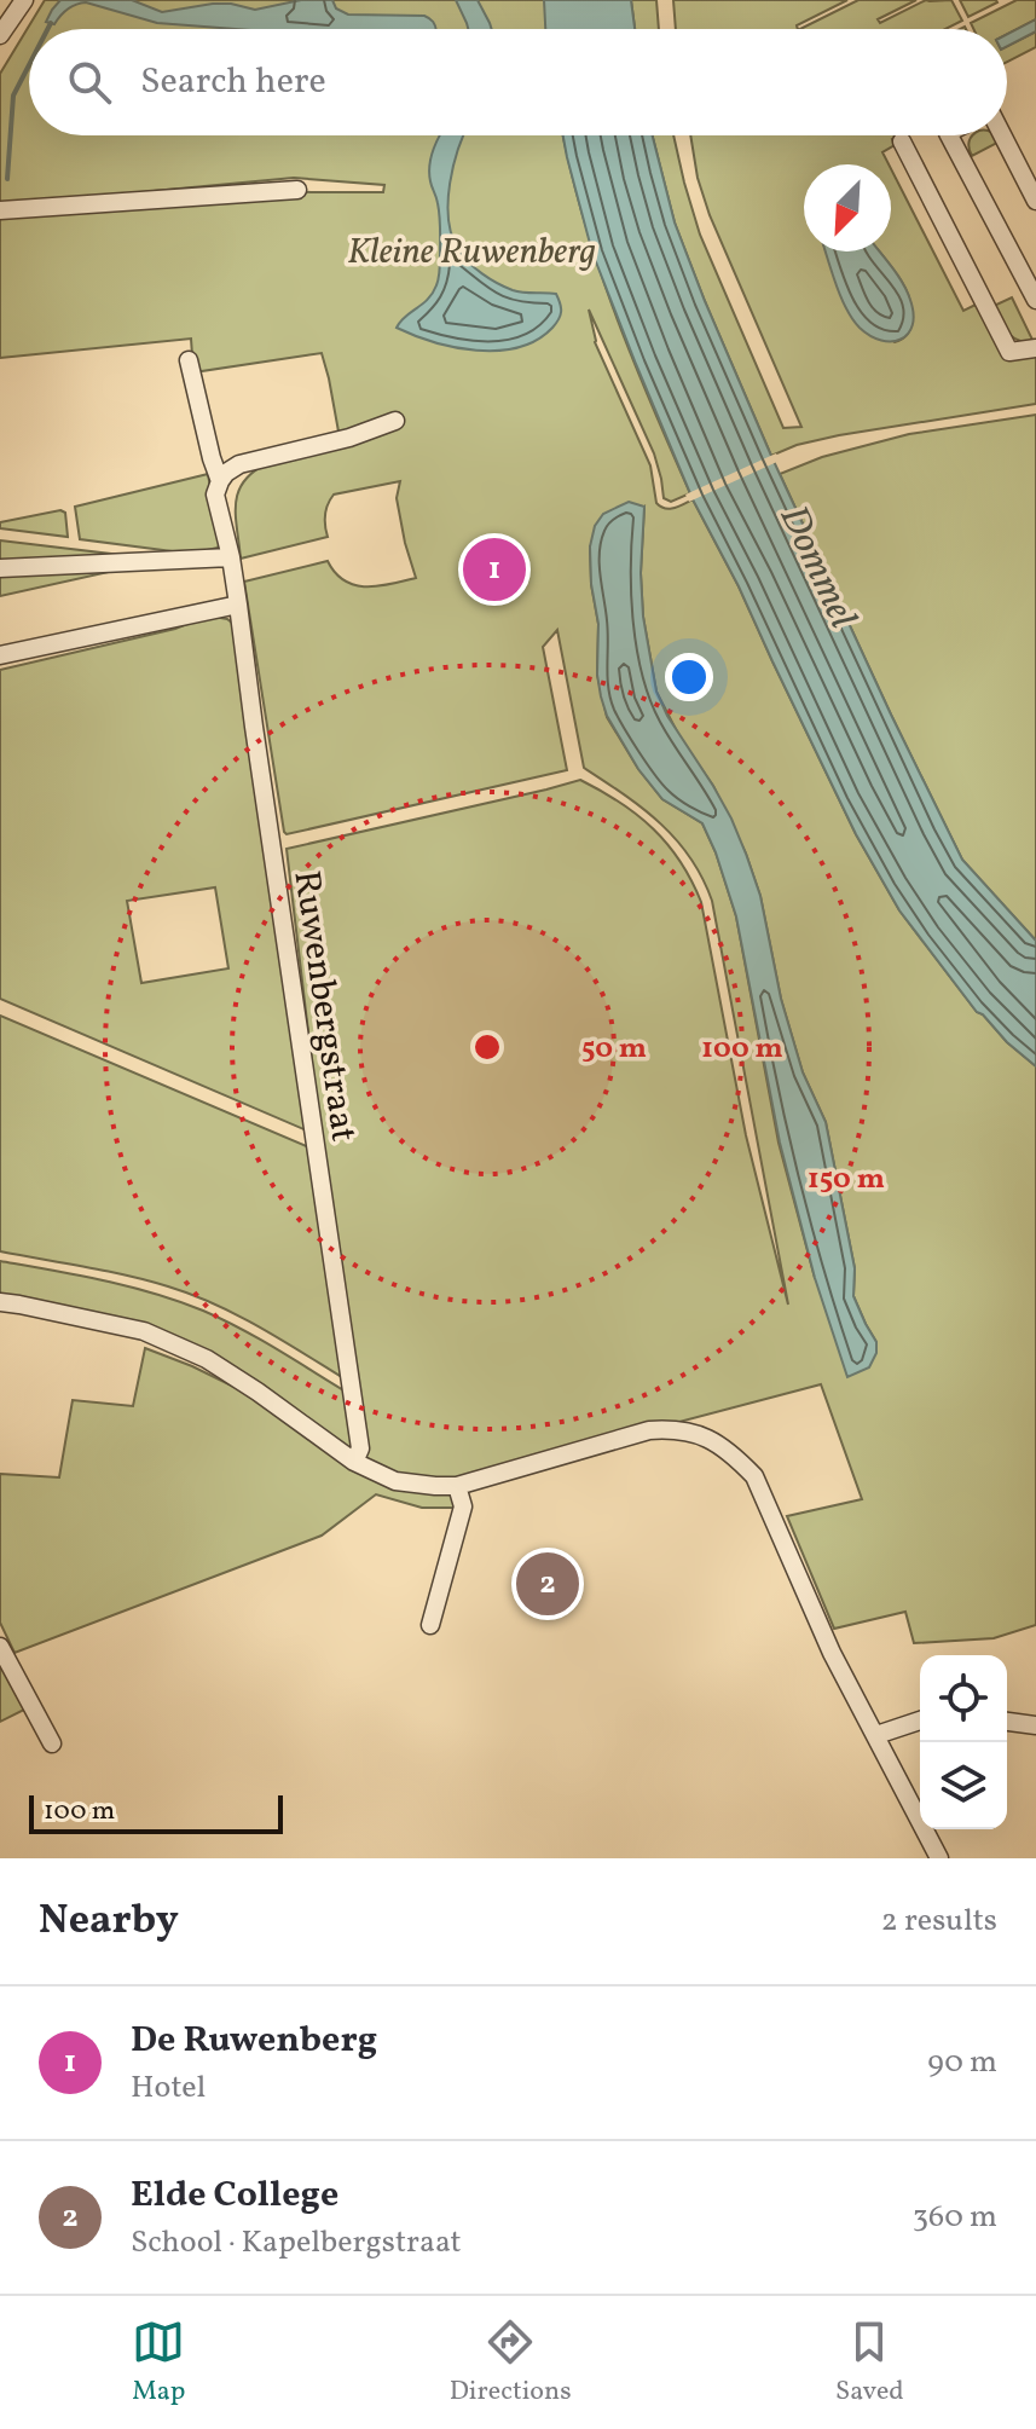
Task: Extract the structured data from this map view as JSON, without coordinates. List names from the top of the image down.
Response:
{
  "streets": {
    "street": ["Ruwenbergstraat"]
  },
  "water": ["Dommel"],
  "parks": ["Kleine Ruwenberg"],
  "scale_bar": "100 m",
  "north": "bottom left",
  "page": {
    "search": "Search here",
    "pins": ["1", "2"],
    "scale": "100 m",
    "heading": ["Nearby", "2 results"],
    "list": [
      {
        "mark": "1",
        "name": "De Ruwenberg",
        "note": "Hotel",
        "value": "90 m"
      },
      {
        "mark": "2",
        "name": "Elde College",
        "note": "School · Kapelbergstraat",
        "value": "360 m"
      }
    ],
    "nav": ["Map", "Directions", "Saved"]
  },
  "rings": ["50 m", "100 m", "150 m"]
}
